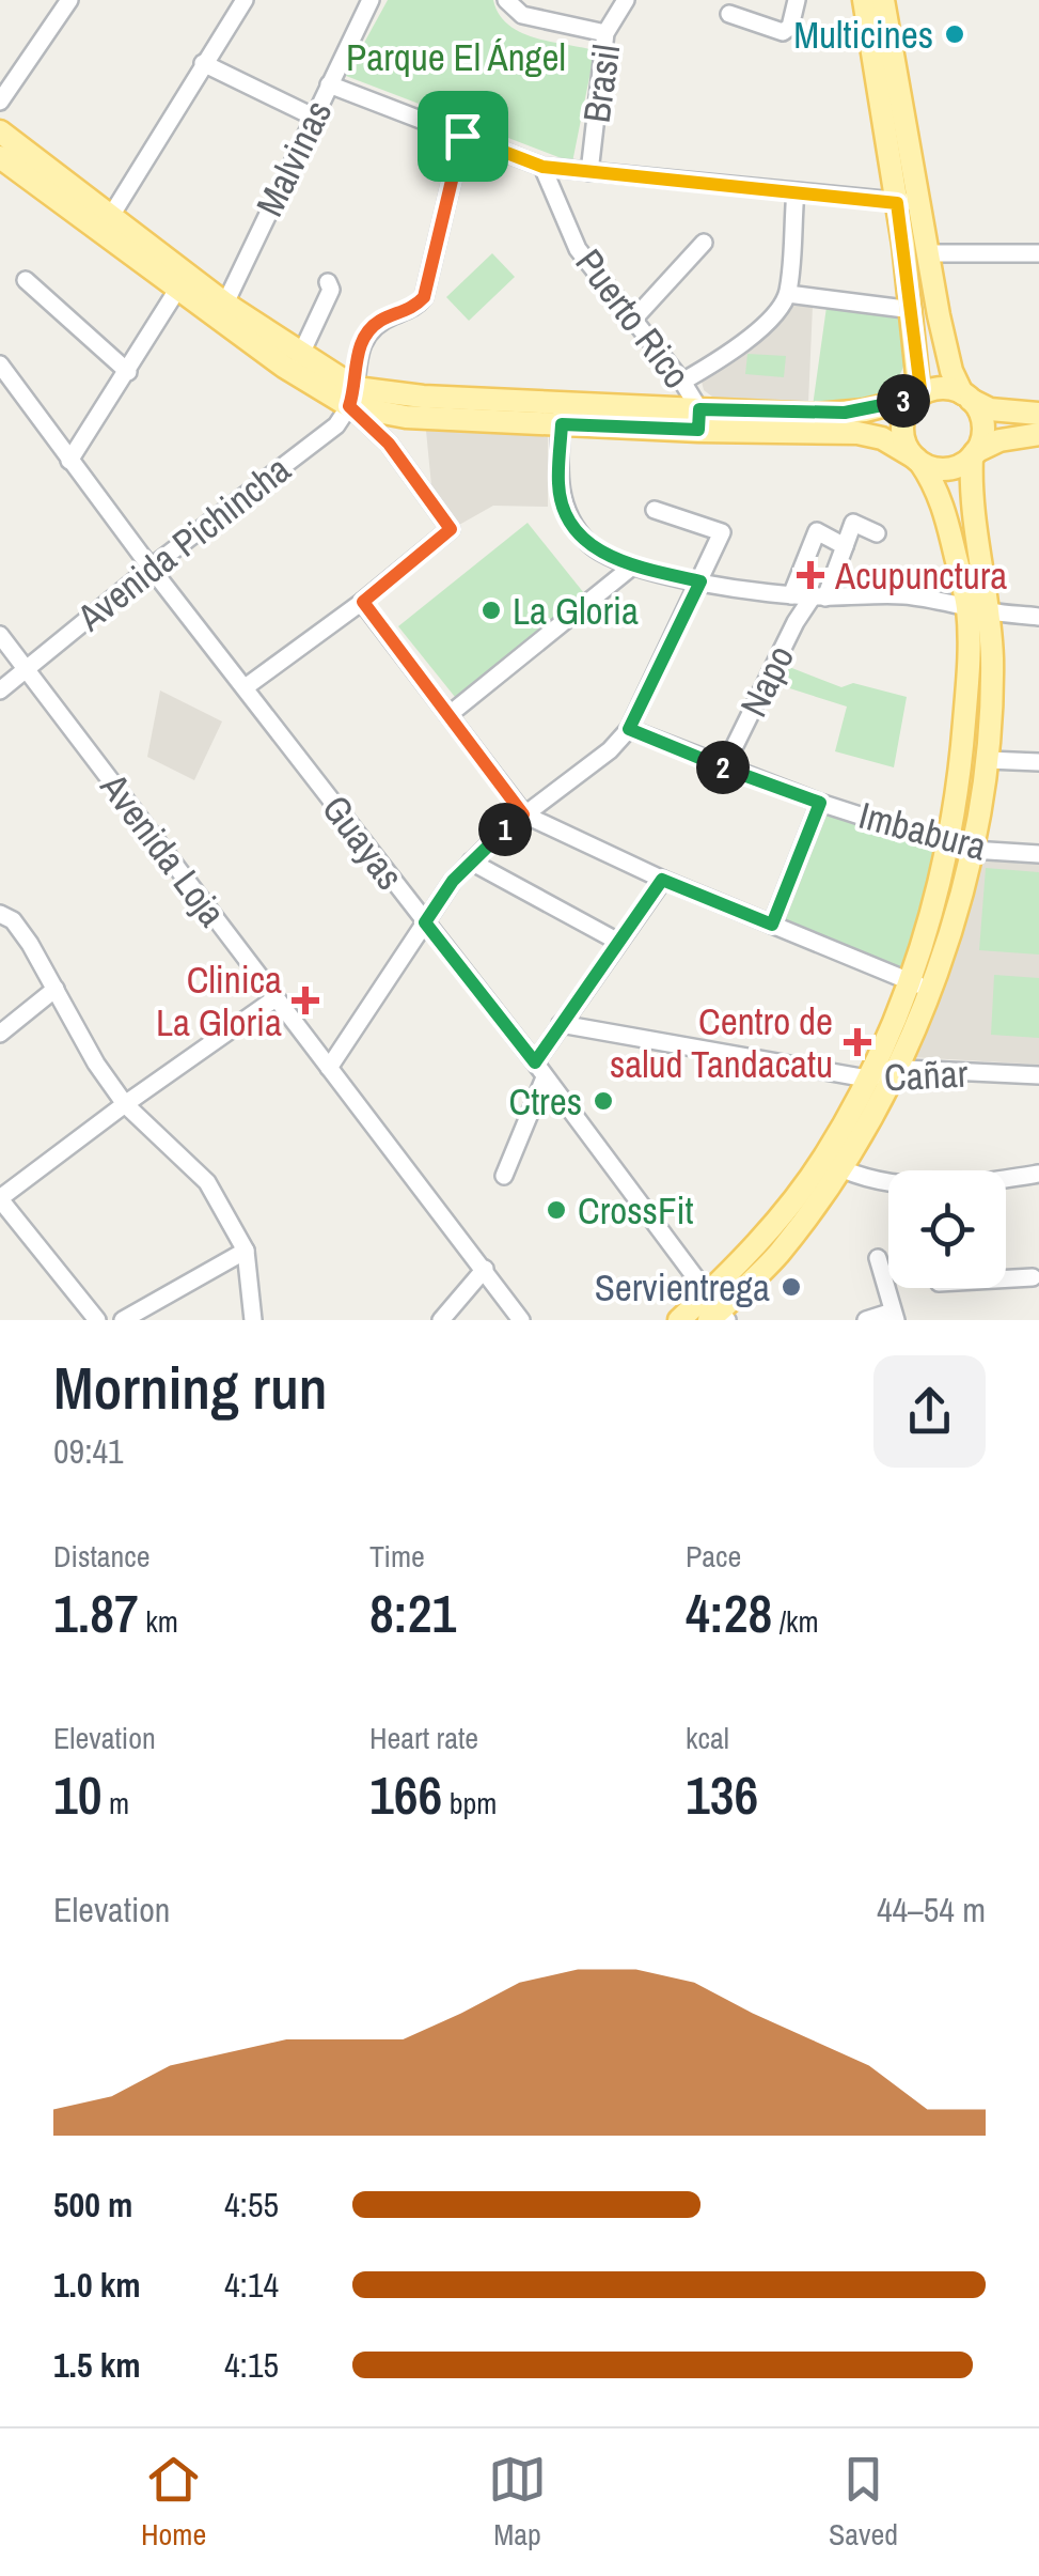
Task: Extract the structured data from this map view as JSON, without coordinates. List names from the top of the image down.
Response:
{
  "streets": {
    "street": [
      "Brasil",
      "Malvinas",
      "Puerto Rico",
      "Avenida Pichincha",
      "Napo",
      "Imbabura",
      "Guayas",
      "Avenida Loja",
      "Cañar"
    ]
  },
  "crossings": [
    ["Avenida Pichincha", "Guayas"],
    ["Avenida Pichincha", "Avenida Loja"],
    ["Napo", "Imbabura"]
  ],
  "parks": ["Parque El Ángel"],
  "places": {
    "other": [
      "Multicines",
      "La Gloria",
      "Ctres",
      "CrossFit",
      "Servientrega"
    ],
    "health": ["Acupunctura", "Clinica La Gloria", "Centro de salud Tandacatu"]
  },
  "page": {
    "pins": ["3", "2", "1"],
    "heading": ["Morning run", "09:41"],
    "stats": [
      ["Distance", "1.87 km"],
      ["Time", "8:21"],
      ["Pace", "4:28 /km"],
      ["Elevation", "10 m"],
      ["Heart rate", "166 bpm"],
      ["kcal", "136"]
    ],
    "chart": ["Elevation", "44–54 m"],
    "list": [
      {
        "name": "500 m",
        "note": "4:55"
      },
      {
        "name": "1.0 km",
        "note": "4:14"
      },
      {
        "name": "1.5 km",
        "note": "4:15"
      }
    ],
    "tabs": ["Home", "Map", "Saved"]
  }
}
